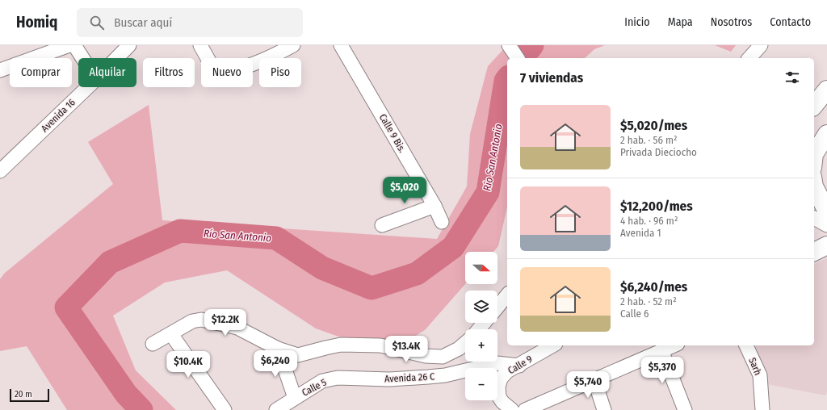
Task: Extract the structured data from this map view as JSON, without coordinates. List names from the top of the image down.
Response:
{
  "streets": {
    "street": [
      "Avenida 16",
      "Calle 9 Bis.",
      "Calle 9",
      "Sarh",
      "Avenida 26 C",
      "Calle 5"
    ]
  },
  "crossings": [
    ["Calle 9", "Avenida 26 C"],
    ["Avenida 26 C", "Calle 5"]
  ],
  "water": ["Río San Antonio"],
  "scale_bar": "20 m",
  "north": "right",
  "page": {
    "header": "Homiq",
    "search": "Buscar aquí",
    "nav": [
      "Inicio",
      "Mapa",
      "Nosotros",
      "Contacto"
    ],
    "chip": [
      "Comprar",
      "Alquilar",
      "Filtros",
      "Nuevo",
      "Piso"
    ],
    "heading": "7 viviendas",
    "list": [
      {
        "name": "$5,020/mes",
        "note": "2 hab. · 56 m² · Privada Dieciocho"
      },
      {
        "name": "$12,200/mes",
        "note": "4 hab. · 96 m² · Avenida 1"
      },
      {
        "name": "$6,240/mes",
        "note": "2 hab. · 52 m² · Calle 6"
      }
    ],
    "price": [
      "$5,020",
      "$12.2K",
      "$13.4K",
      "$6,240",
      "$10.4K",
      "$5,370",
      "$5,740"
    ],
    "map_buttons": ["+", "−"],
    "scale": "20 m"
  }
}
